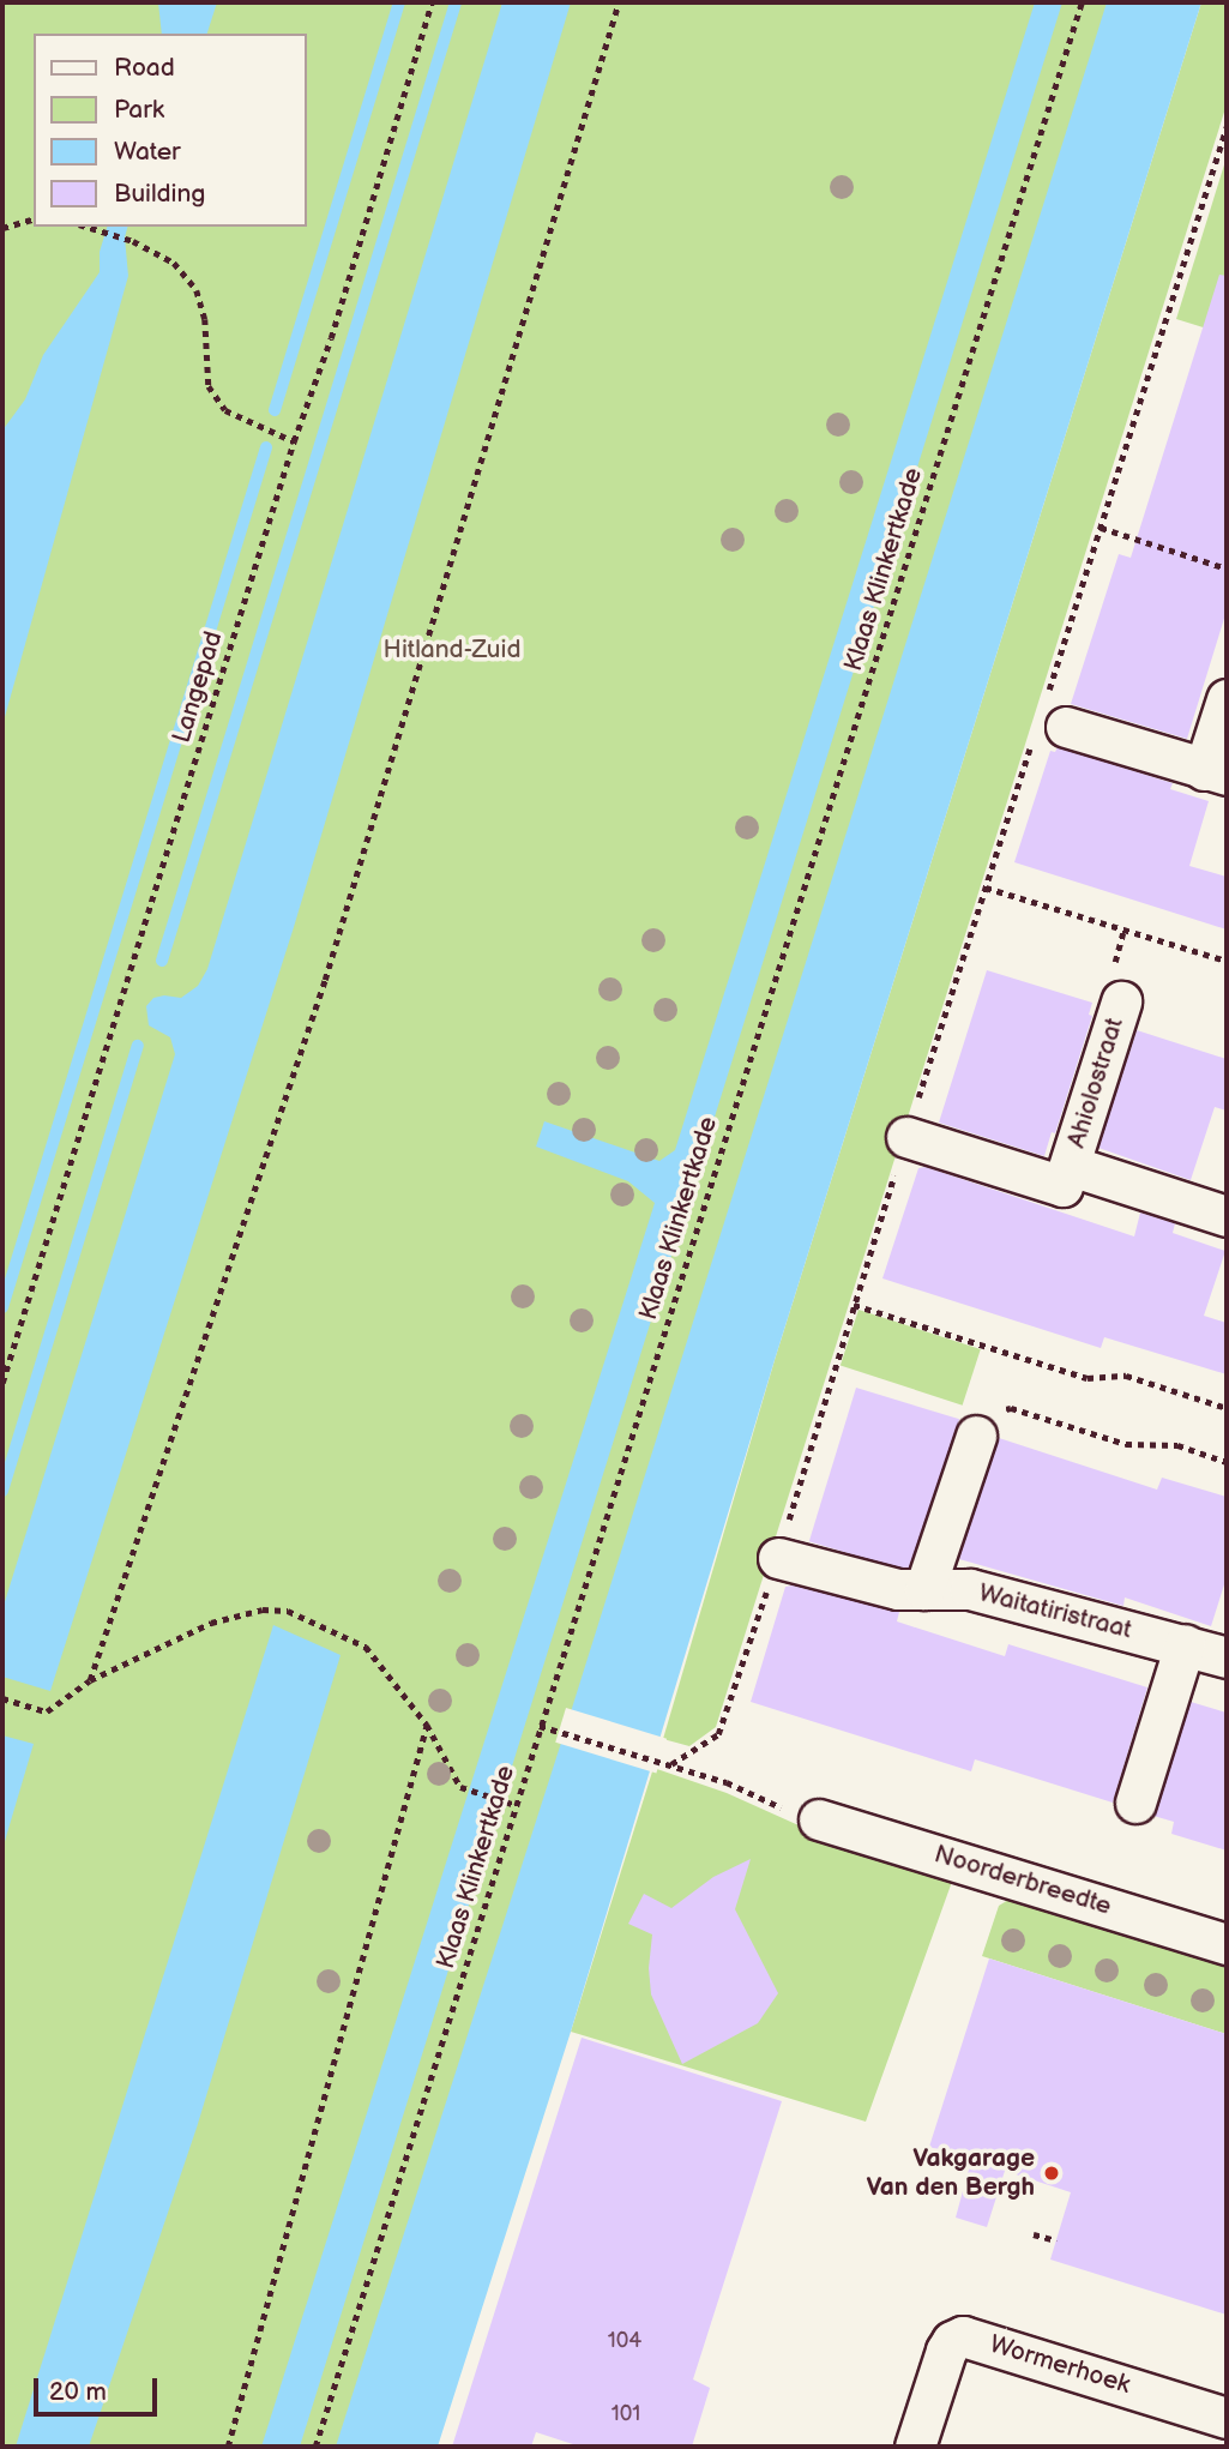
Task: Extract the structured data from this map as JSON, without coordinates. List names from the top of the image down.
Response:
{
  "streets": {
    "street": [
      "Ahiolostraat",
      "Waitatiristraat",
      "Noorderbreedte",
      "Wormerhoek"
    ],
    "path": ["Klaas Klinkertkade", "Langepad"]
  },
  "parks": ["Hitland-Zuid"],
  "places": ["Vakgarage Van den Bergh"],
  "house_numbers": ["104", "101"],
  "legend": [
    "Road",
    "Park",
    "Water",
    "Building"
  ],
  "scale_bar": "20 m"
}
